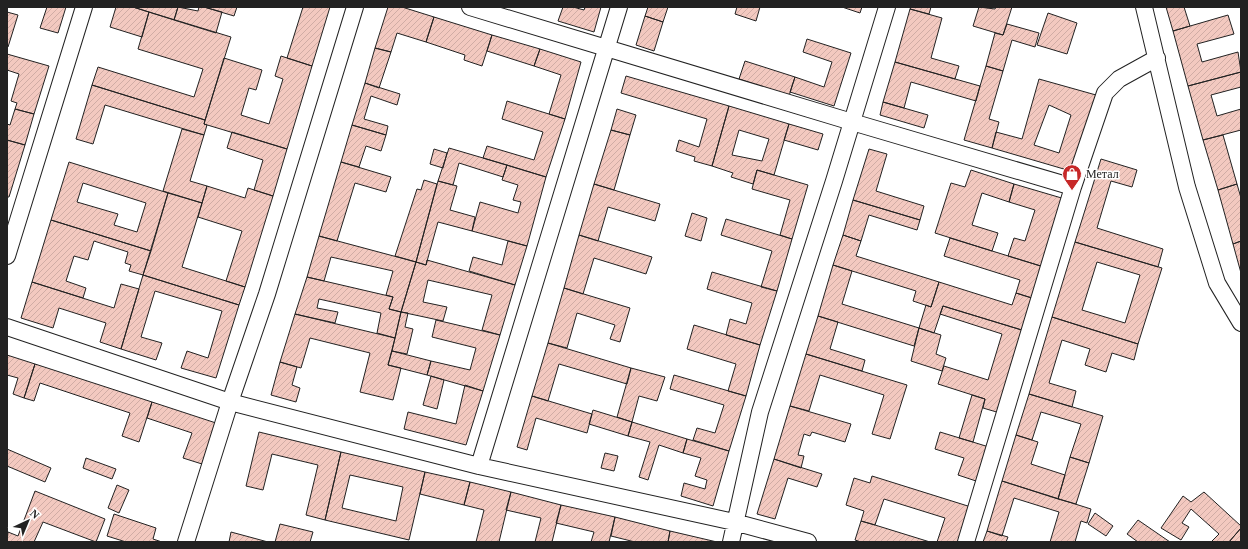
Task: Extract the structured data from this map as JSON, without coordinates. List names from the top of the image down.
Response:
{
  "places": {
    "shop": ["Метал"]
  },
  "north": "top right"
}
